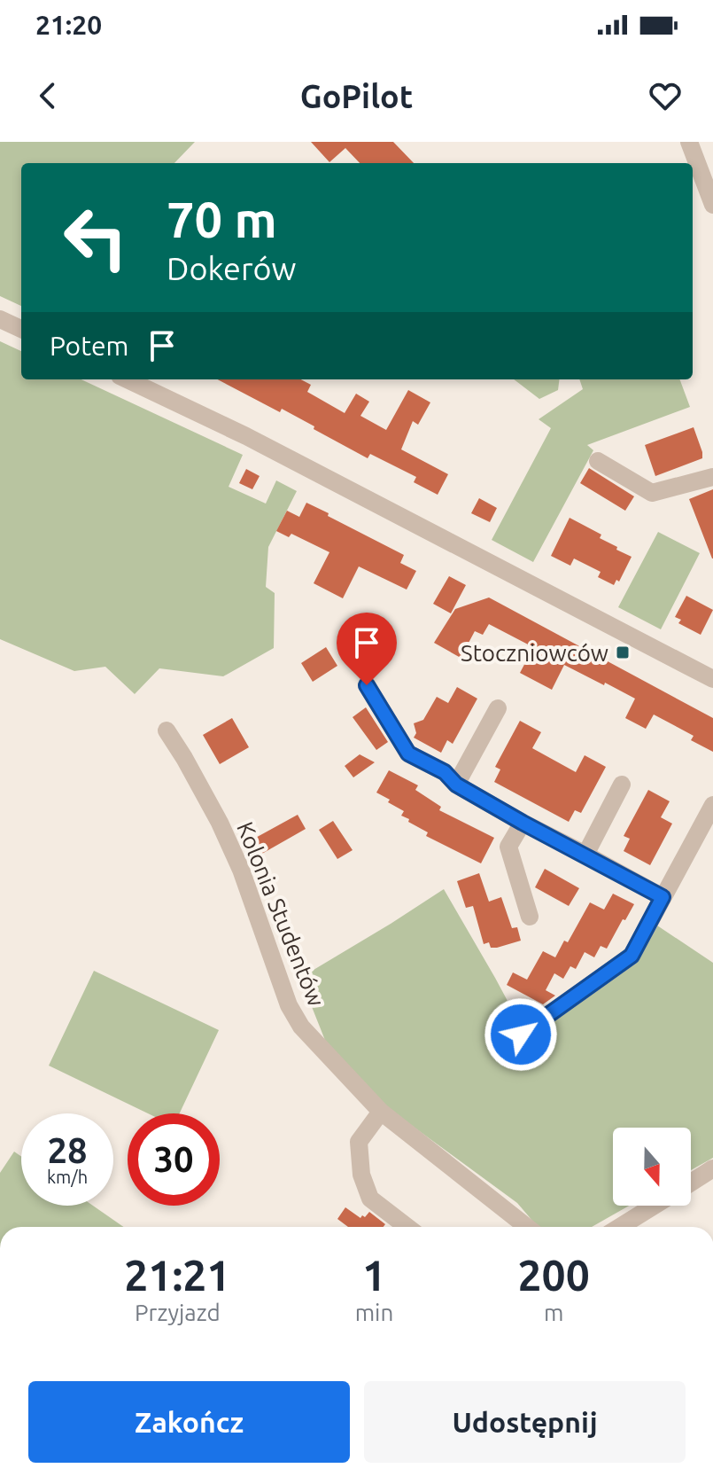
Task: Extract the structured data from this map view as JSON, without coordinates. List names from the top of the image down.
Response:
{
  "streets": {
    "street": ["Kolonia Studentów"]
  },
  "places": {
    "transit": ["Stoczniowców"]
  },
  "north": "bottom",
  "page": {
    "status": "21:20",
    "header": "GoPilot",
    "turn": ["70 m", "Dokerów"],
    "then": "Potem",
    "speed": "28 km/h",
    "limit": "30",
    "eta": [
      "21:21",
      "Przyjazd",
      "1",
      "min",
      "200",
      "m"
    ],
    "buttons": ["Zakończ", "Udostępnij"]
  }
}
